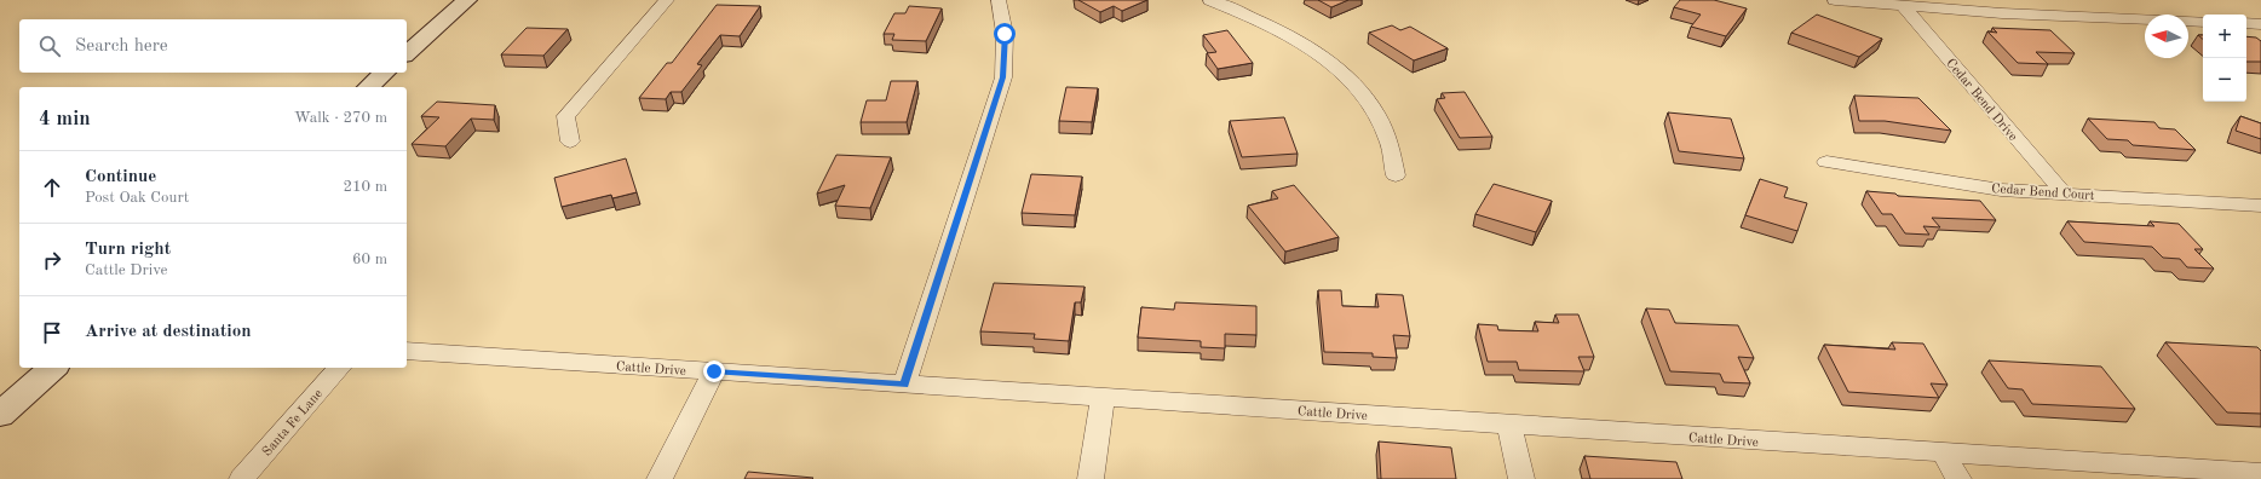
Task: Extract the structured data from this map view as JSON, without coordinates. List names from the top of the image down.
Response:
{
  "streets": {
    "street": [
      "Cedar Bend Drive",
      "Cedar Bend Court",
      "Cattle Drive",
      "Santa Fe Lane"
    ]
  },
  "crossings": [
    ["Cedar Bend Drive", "Cedar Bend Court"]
  ],
  "north": "left",
  "page": {
    "map_buttons": ["+", "−"],
    "search": "Search here",
    "heading": ["4 min", "Walk · 270 m"],
    "list": [
      ["Continue", "Post Oak Court", "210 m"],
      ["Turn right", "Cattle Drive", "60 m"],
      "Arrive at destination"
    ]
  }
}
